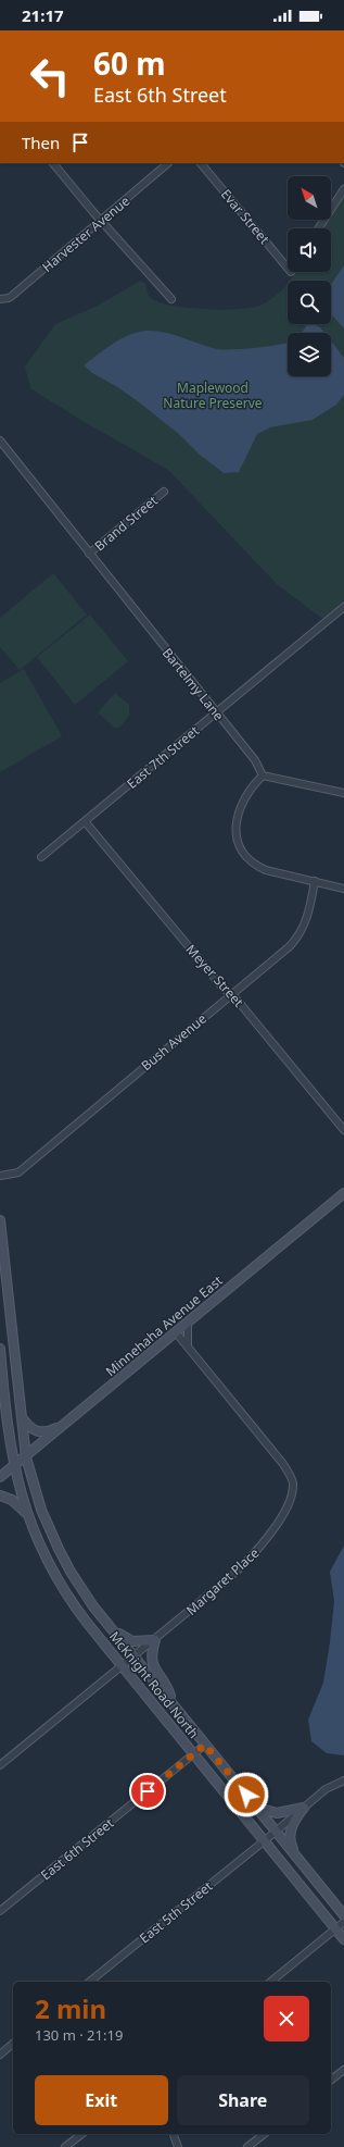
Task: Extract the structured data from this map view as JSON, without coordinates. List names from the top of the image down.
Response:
{
  "streets": {
    "main road": ["Minnehaha Avenue East", "McKnight Road North"],
    "street": [
      "Evar Street",
      "Harvester Avenue",
      "Brand Street",
      "Bartelmy Lane",
      "East 7th Street",
      "Meyer Street",
      "Bush Avenue",
      "Margaret Place",
      "East 6th Street",
      "East 5th Street"
    ]
  },
  "crossings": [
    ["Brand Street", "Bartelmy Lane"],
    ["Bartelmy Lane", "East 7th Street"],
    ["East 7th Street", "Meyer Street"],
    ["Meyer Street", "Bush Avenue"],
    ["Minnehaha Avenue East", "Margaret Place"],
    ["Minnehaha Avenue East", "McKnight Road North"],
    ["Margaret Place", "McKnight Road North"],
    ["McKnight Road North", "East 6th Street"],
    ["McKnight Road North", "East 5th Street"]
  ],
  "parks": ["Maplewood Nature Preserve"],
  "north": "top left",
  "page": {
    "status": "21:17",
    "turn": ["60 m", "East 6th Street"],
    "then": "Then",
    "heading": ["2 min", "130 m · 21:19"],
    "buttons": ["Exit", "Share"]
  }
}
